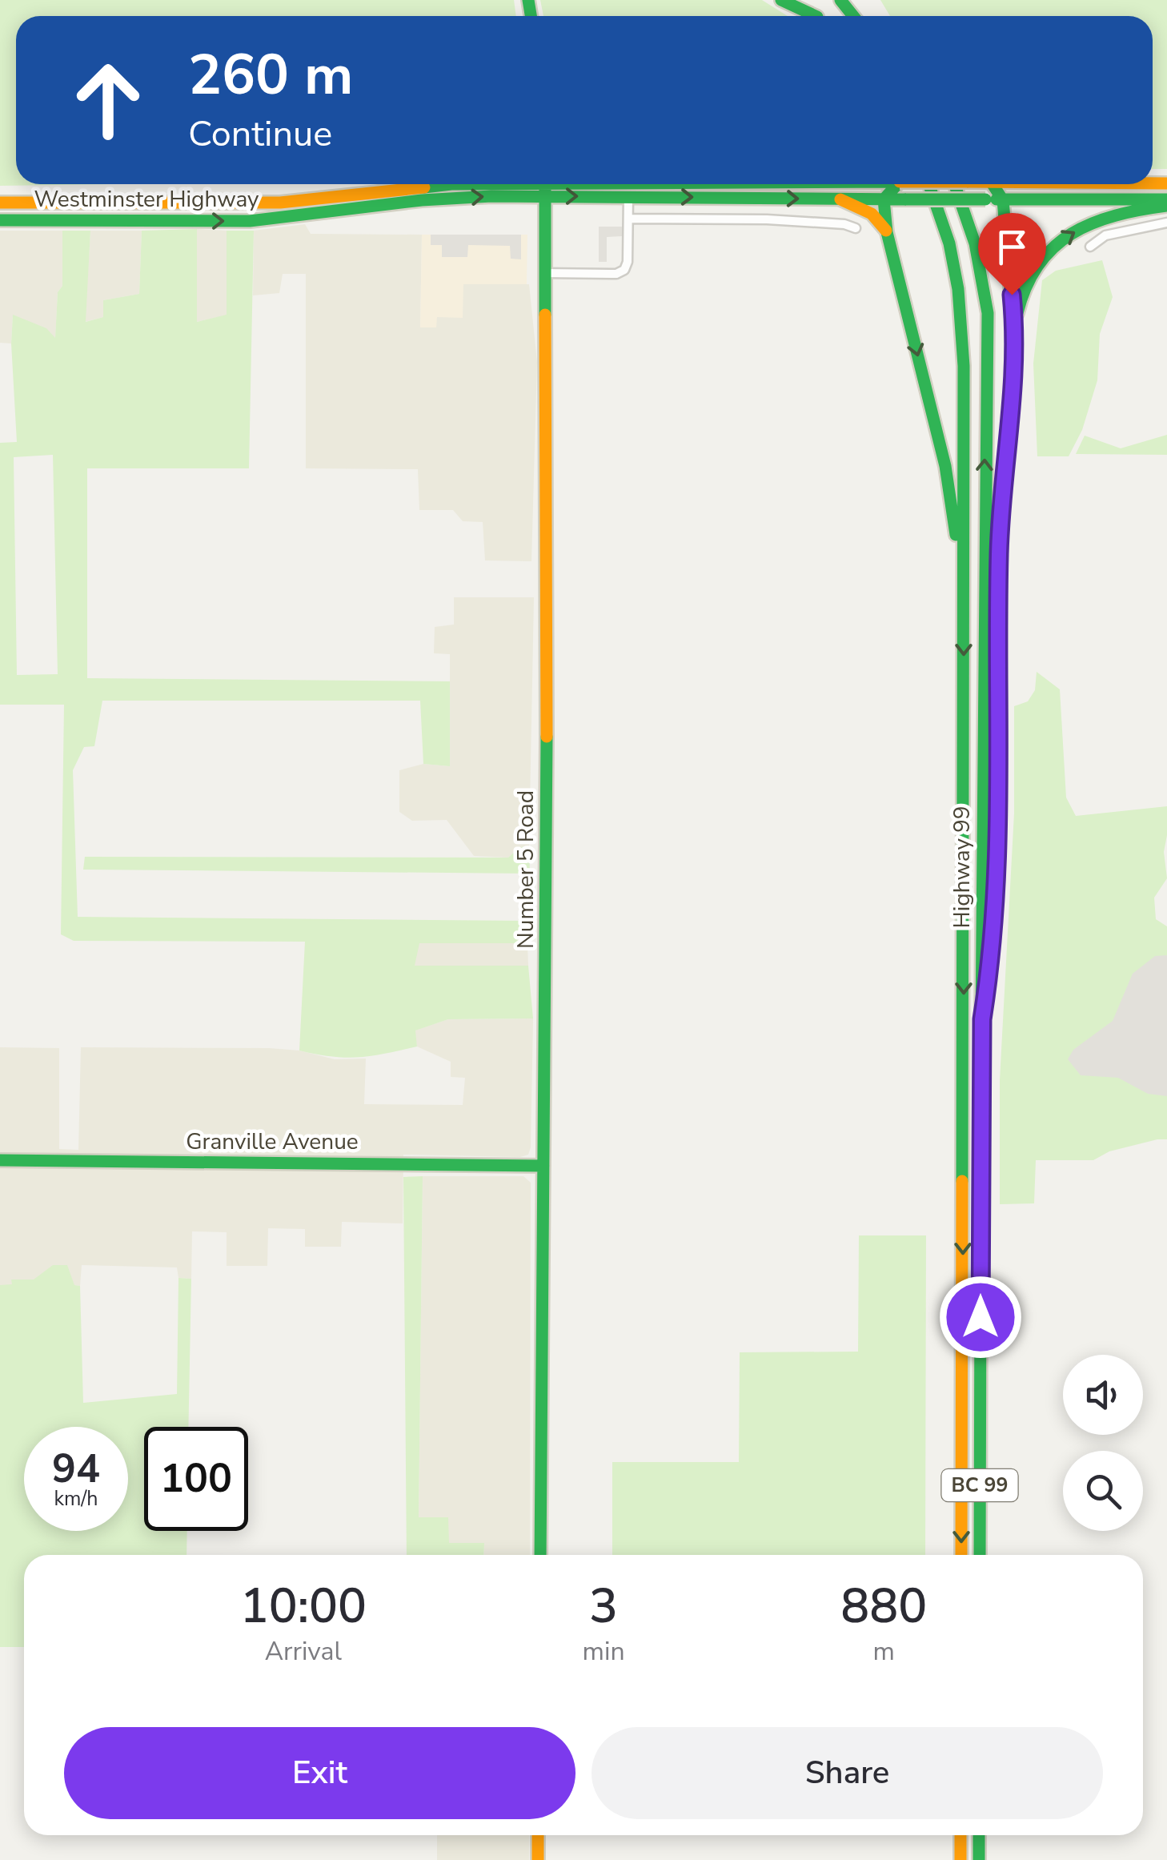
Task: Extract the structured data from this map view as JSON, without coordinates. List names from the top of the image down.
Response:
{
  "streets": {
    "main road": [
      "Westminster Highway",
      "Highway 99",
      "Number 5 Road",
      "Granville Avenue",
      "BC 99"
    ]
  },
  "crossings": [
    ["Westminster Highway", "Number 5 Road"],
    ["Number 5 Road", "Granville Avenue"]
  ],
  "page": {
    "turn": ["260 m", "Continue"],
    "speed": "94 km/h",
    "limit": "100",
    "eta": [
      "10:00",
      "Arrival",
      "3",
      "min",
      "880",
      "m"
    ],
    "buttons": ["Exit", "Share"]
  }
}
